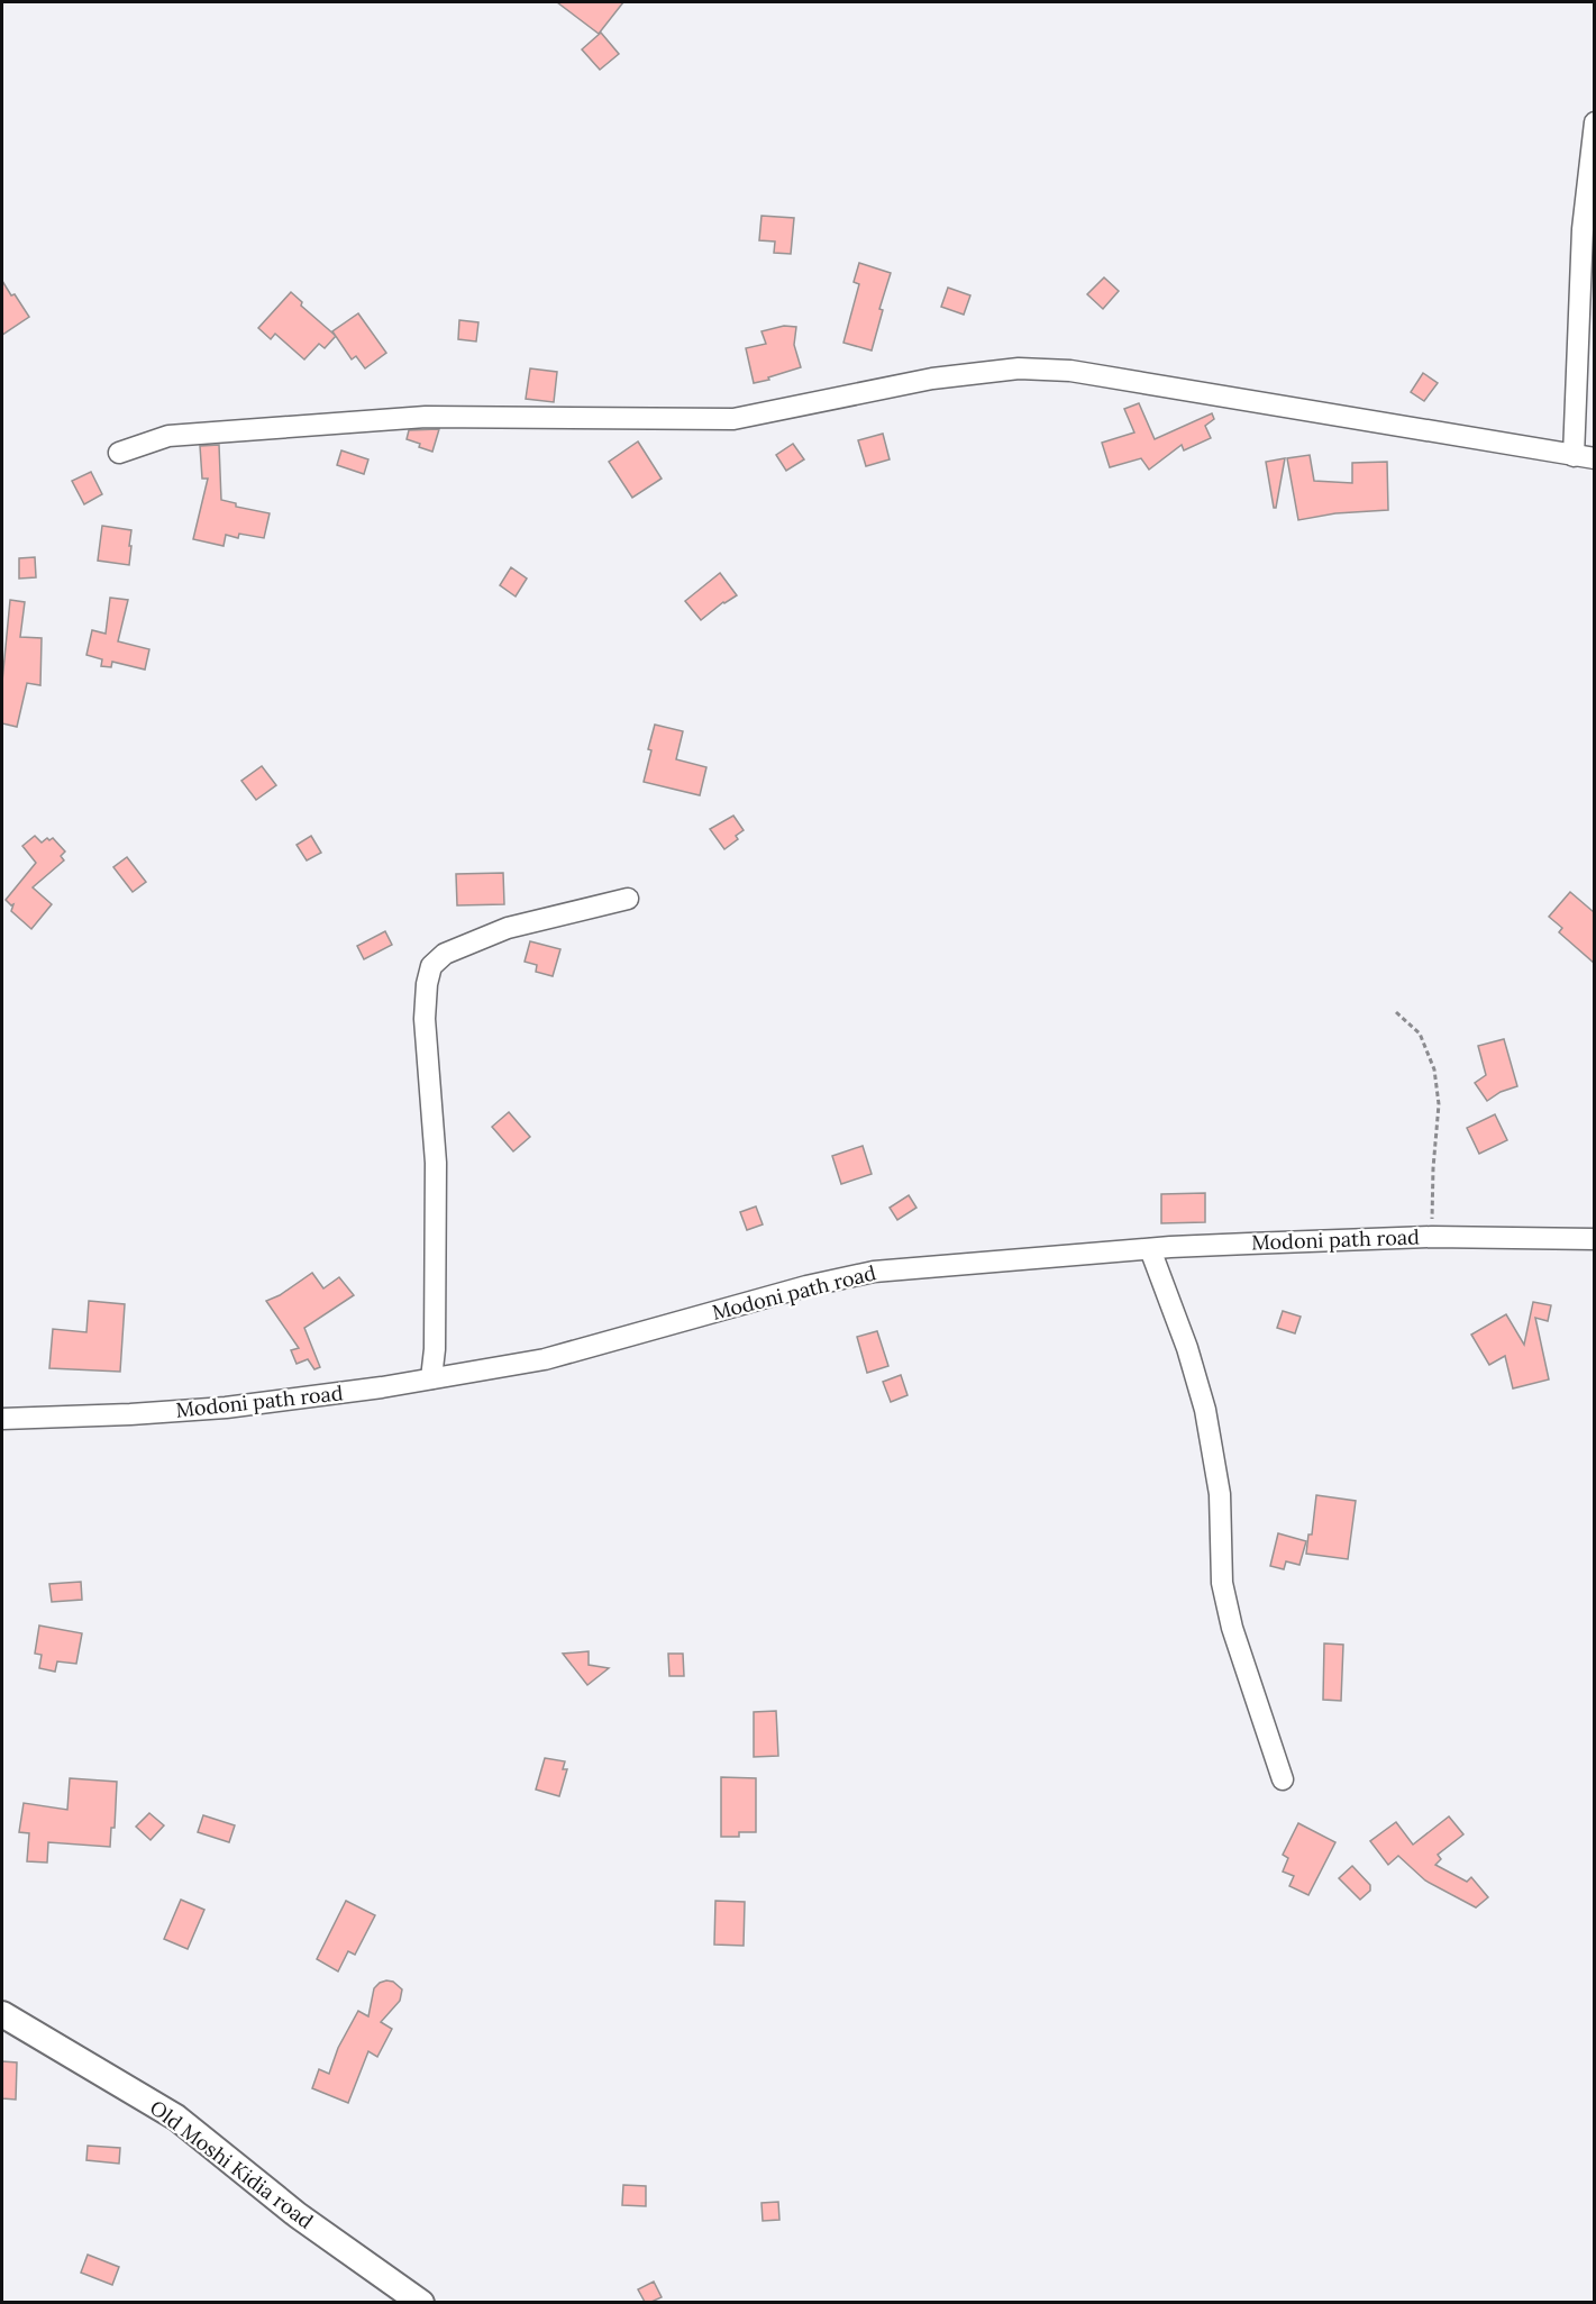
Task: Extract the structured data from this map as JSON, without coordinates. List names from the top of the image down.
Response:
{
  "streets": {
    "street": ["Modoni path road", "Old Moshi Kidia road"]
  }
}
